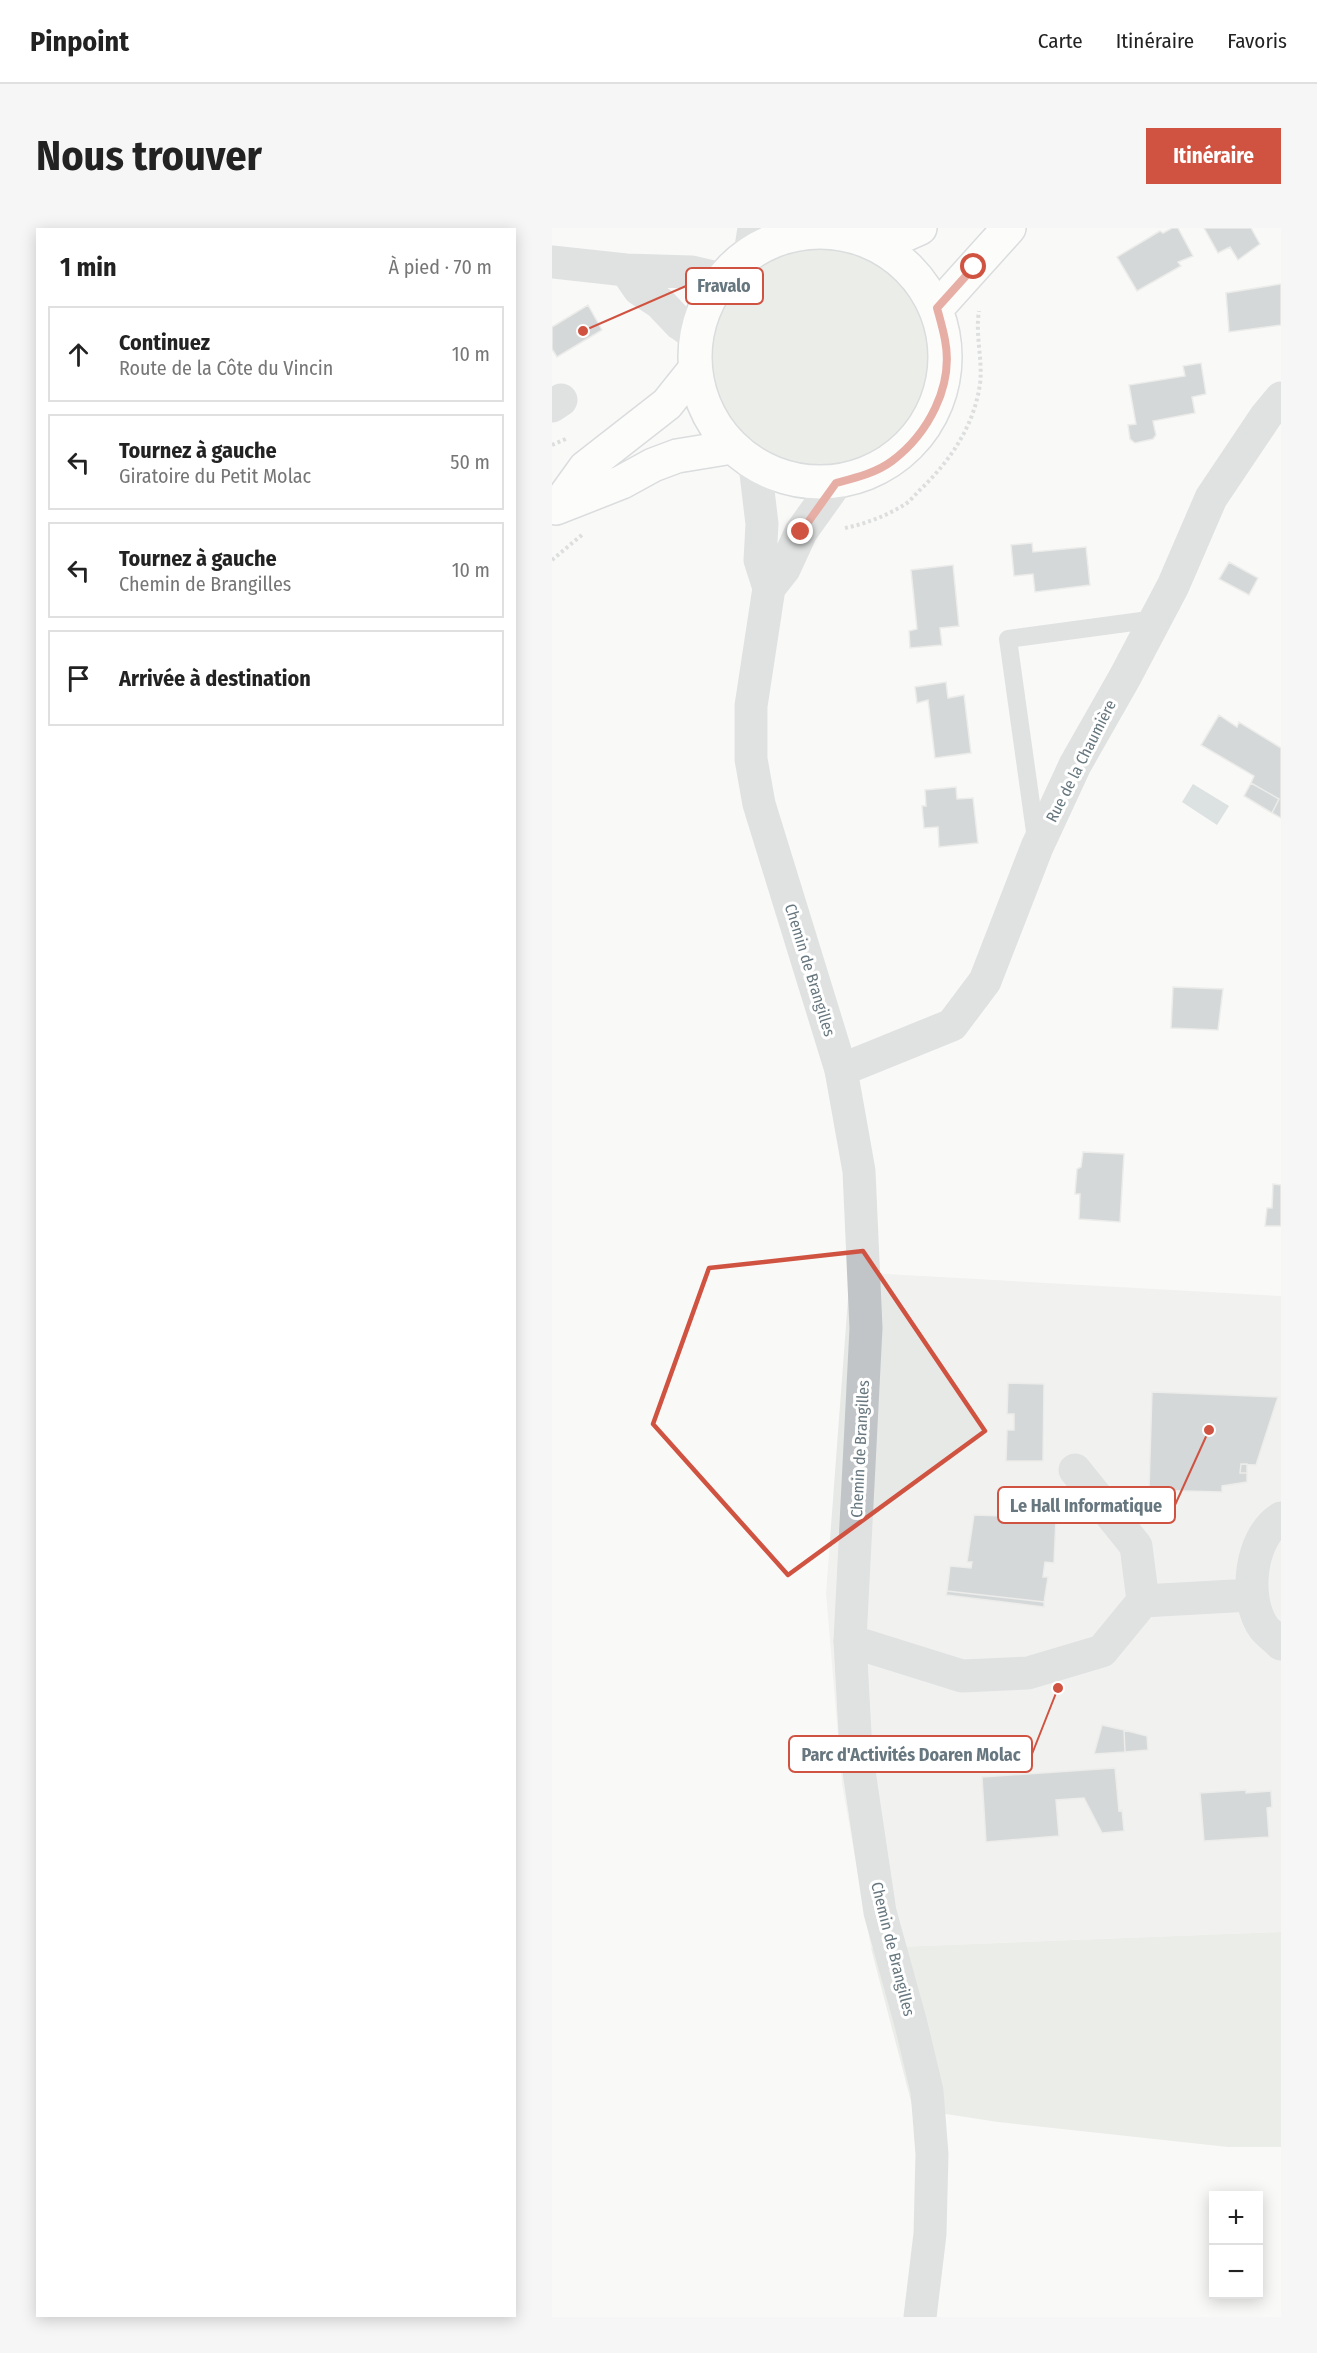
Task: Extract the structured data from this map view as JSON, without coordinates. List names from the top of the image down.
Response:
{
  "streets": {
    "street": ["Rue de la Chaumière", "Chemin de Brangilles"]
  },
  "crossings": [
    ["Rue de la Chaumière", "Chemin de Brangilles"]
  ],
  "places": ["Fravalo", "Le Hall Informatique", "Parc d'Activités Doaren Molac"],
  "page": {
    "header": "Pinpoint",
    "nav": ["Carte", "Itinéraire", "Favoris"],
    "buttons": "Itinéraire",
    "title": "Nous trouver",
    "heading": ["1 min", "À pied · 70 m"],
    "list": [
      ["Continuez", "Route de la Côte du Vincin", "10 m"],
      ["Tournez à gauche", "Giratoire du Petit Molac", "50 m"],
      ["Tournez à gauche", "Chemin de Brangilles", "10 m"],
      "Arrivée à destination"
    ],
    "map_buttons": ["+", "−"]
  }
}
